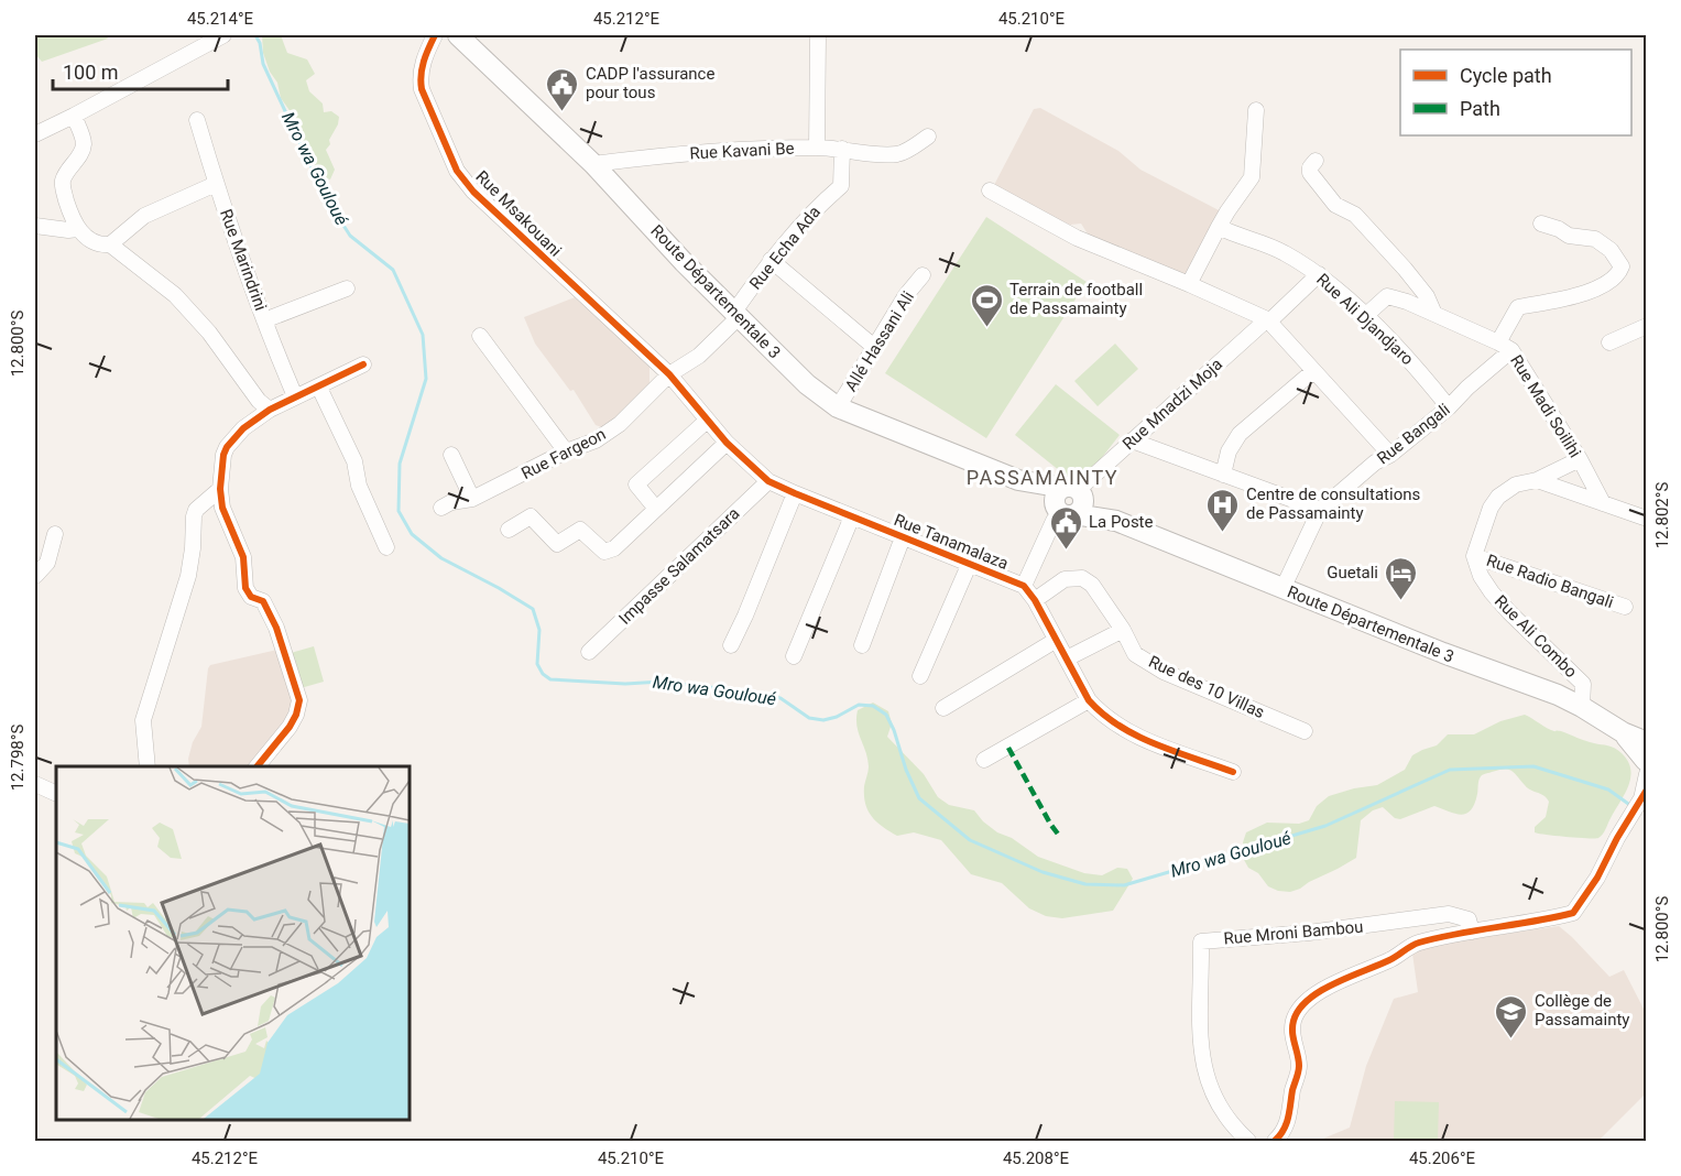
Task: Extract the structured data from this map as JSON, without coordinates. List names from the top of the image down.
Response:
{
  "streets": {
    "main road": ["Route Départementale 3"],
    "street": [
      "Rue Kavani Be",
      "Rue Msakouani",
      "Rue Echa Ada",
      "Rue Marindrini",
      "Rue Ali Djandjaro",
      "Allé Hassani Ali",
      "Rue Mnadzi Moja",
      "Rue Madi Soilihi",
      "Rue Bangali",
      "Rue Fargeon",
      "Rue Tanamalaza",
      "Impasse Salamatsara",
      "Rue Radio Bangali",
      "Rue Ali Combo",
      "Rue des 10 Villas",
      "Rue Mroni Bambou"
    ]
  },
  "crossings": [
    ["Rue Kavani Be", "Route Départementale 3"],
    ["Rue Msakouani", "Rue Echa Ada"],
    ["Rue Msakouani", "Rue Fargeon"],
    ["Rue Msakouani", "Rue Tanamalaza"],
    ["Rue Echa Ada", "Route Départementale 3"],
    ["Rue Echa Ada", "Rue Fargeon"],
    ["Rue Echa Ada", "Rue Tanamalaza"],
    ["Route Départementale 3", "Allé Hassani Ali"],
    ["Route Départementale 3", "Rue Mnadzi Moja"],
    ["Route Départementale 3", "Rue Bangali"],
    ["Route Départementale 3", "Rue Ali Combo"],
    ["Rue Ali Djandjaro", "Rue Mnadzi Moja"],
    ["Rue Ali Djandjaro", "Rue Madi Soilihi"],
    ["Rue Ali Djandjaro", "Rue Bangali"],
    ["Rue Mnadzi Moja", "Rue Tanamalaza"],
    ["Rue Madi Soilihi", "Rue Bangali"],
    ["Rue Fargeon", "Rue Tanamalaza"],
    ["Rue Tanamalaza", "Impasse Salamatsara"],
    ["Rue Tanamalaza", "Rue des 10 Villas"],
    ["Rue Radio Bangali", "Rue Ali Combo"]
  ],
  "districts": ["PASSAMAINTY"],
  "water": ["Mro wa Gouloué"],
  "places": {
    "public building": ["CADP l'assurance pour tous", "La Poste"],
    "sports": ["Terrain de football de Passamainty"],
    "hospital": ["Centre de consultations de Passamainty"],
    "hotel": ["Guetali"],
    "school or university": ["Collège de Passamainty"]
  },
  "legend": ["Cycle path", "Path"],
  "scale_bar": "100 m",
  "coordinates": [
    "45.214°E",
    "45.212°E",
    "45.210°E",
    "12.800°S",
    "12.802°S",
    "12.798°S",
    "45.208°E",
    "45.206°E"
  ]
}
